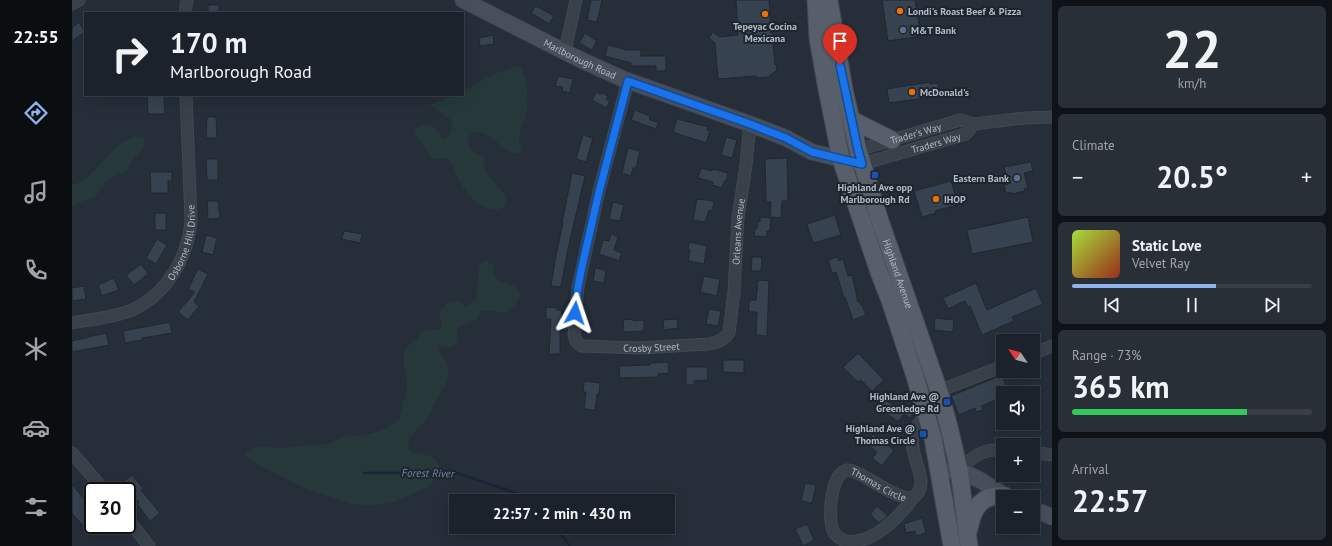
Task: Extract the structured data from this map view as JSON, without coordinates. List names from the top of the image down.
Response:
{
  "streets": {
    "main road": ["Highland Avenue"],
    "street": [
      "Marlborough Road",
      "Trader's Way",
      "Traders Way",
      "Orleans Avenue",
      "Osborne Hill Drive",
      "Crosby Street",
      "Thomas Circle"
    ]
  },
  "crossings": [
    ["Marlborough Road", "Orleans Avenue"],
    ["Marlborough Road", "Highland Avenue"],
    ["Marlborough Road", "Crosby Street"],
    ["Trader's Way", "Traders Way"],
    ["Trader's Way", "Highland Avenue"],
    ["Traders Way", "Highland Avenue"],
    ["Orleans Avenue", "Crosby Street"],
    ["Highland Avenue", "Thomas Circle"]
  ],
  "water": ["Forest River"],
  "places": {
    "other": [
      "Londi's Roast Beef & Pizza",
      "Tepeyac Cocina Mexicana",
      "M&T Bank",
      "McDonald's",
      "Eastern Bank",
      "IHOP"
    ],
    "transit": ["Highland Ave opp Marlborough Rd", "Highland Ave @ Greenledge Rd", "Highland Ave @ Thomas Circle"]
  },
  "north": "top left",
  "page": {
    "tabs": "22:55",
    "tile": [
      ["22", "km/h"],
      "Climate",
      ["Range · 73%", "365 km"],
      ["Arrival", "22:57"]
    ],
    "turn": ["170 m", "Marlborough Road"],
    "heat": ["−", "20.5°", "+"],
    "song": ["Static Love", "Velvet Ray"],
    "map_buttons": ["+", "−"],
    "limit": "30",
    "trip": "22:57 · 2 min · 430 m"
  }
}
